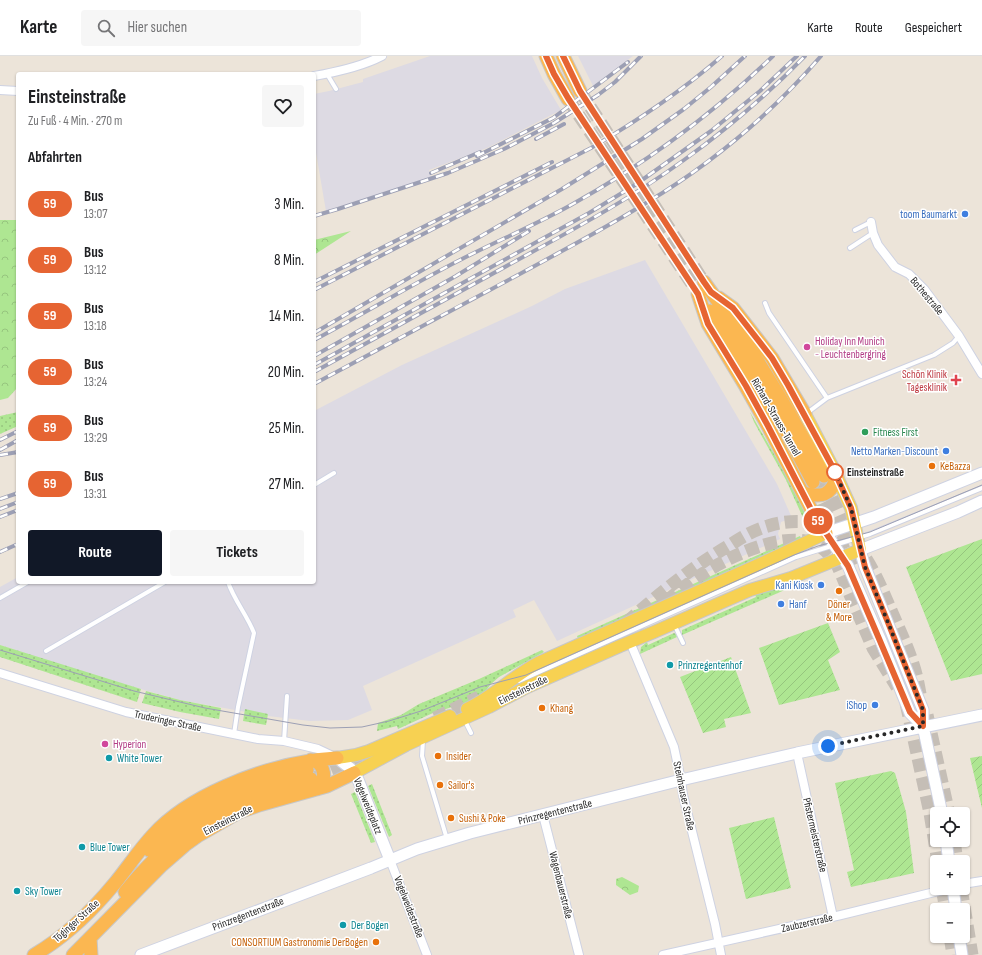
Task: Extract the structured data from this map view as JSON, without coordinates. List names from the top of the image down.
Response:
{
  "streets": {
    "highway": ["Richard-Strauss-Tunnel", "Einsteinstraße", "Töginger Straße"],
    "main road": ["Vogelweideplatz", "Prinzregentenstraße"],
    "street": [
      "Bothestraße",
      "Truderinger Straße",
      "Steinhauser Straße",
      "Pfistermeisterstraße",
      "Wagenbauerstraße",
      "Vogelweidestraße",
      "Zaubzerstraße"
    ]
  },
  "crossings": [
    ["Einsteinstraße", "Truderinger Straße"],
    ["Einsteinstraße", "Steinhauser Straße"],
    ["Einsteinstraße", "Vogelweideplatz"],
    ["Einsteinstraße", "Töginger Straße"],
    ["Truderinger Straße", "Vogelweideplatz"],
    ["Steinhauser Straße", "Prinzregentenstraße"],
    ["Steinhauser Straße", "Zaubzerstraße"],
    ["Vogelweideplatz", "Prinzregentenstraße"],
    ["Vogelweideplatz", "Vogelweidestraße"],
    ["Prinzregentenstraße", "Pfistermeisterstraße"],
    ["Prinzregentenstraße", "Wagenbauerstraße"],
    ["Prinzregentenstraße", "Vogelweidestraße"],
    ["Pfistermeisterstraße", "Zaubzerstraße"]
  ],
  "places": {
    "other": [
      "toom Baumarkt",
      "Holiday Inn Munich - Leuchtenbergring",
      "Fitness First",
      "Netto Marken-Discount",
      "KeBazza",
      "Einsteinstraße",
      "Kani Kiosk",
      "Döner & More",
      "Hanf",
      "Prinzregentenhof",
      "iShop",
      "Khang",
      "Hyperion",
      "Insider",
      "White Tower",
      "Sailor's",
      "Sushi & Poke",
      "Blue Tower",
      "Sky Tower",
      "Der Bogen",
      "CONSORTIUM Gastronomie DerBogen"
    ],
    "health": ["Schön Klinik Tagesklinik"]
  },
  "lines": ["bus line 59"],
  "page": {
    "header": "Karte",
    "search": "Hier suchen",
    "nav": ["Karte", "Route", "Gespeichert"],
    "on_map": "59",
    "heading": [
      ["Einsteinstraße", "Zu Fuß · 4 Min. · 270 m"],
      "Abfahrten"
    ],
    "list": [
      {
        "mark": "59",
        "name": "Bus",
        "note": "13:07",
        "value": "3 Min."
      },
      {
        "mark": "59",
        "name": "Bus",
        "note": "13:12",
        "value": "8 Min."
      },
      {
        "mark": "59",
        "name": "Bus",
        "note": "13:18",
        "value": "14 Min."
      },
      {
        "mark": "59",
        "name": "Bus",
        "note": "13:24",
        "value": "20 Min."
      },
      {
        "mark": "59",
        "name": "Bus",
        "note": "13:29",
        "value": "25 Min."
      },
      {
        "mark": "59",
        "name": "Bus",
        "note": "13:31",
        "value": "27 Min."
      }
    ],
    "buttons": ["Route", "Tickets"],
    "map_buttons": ["+", "−"]
  }
}
